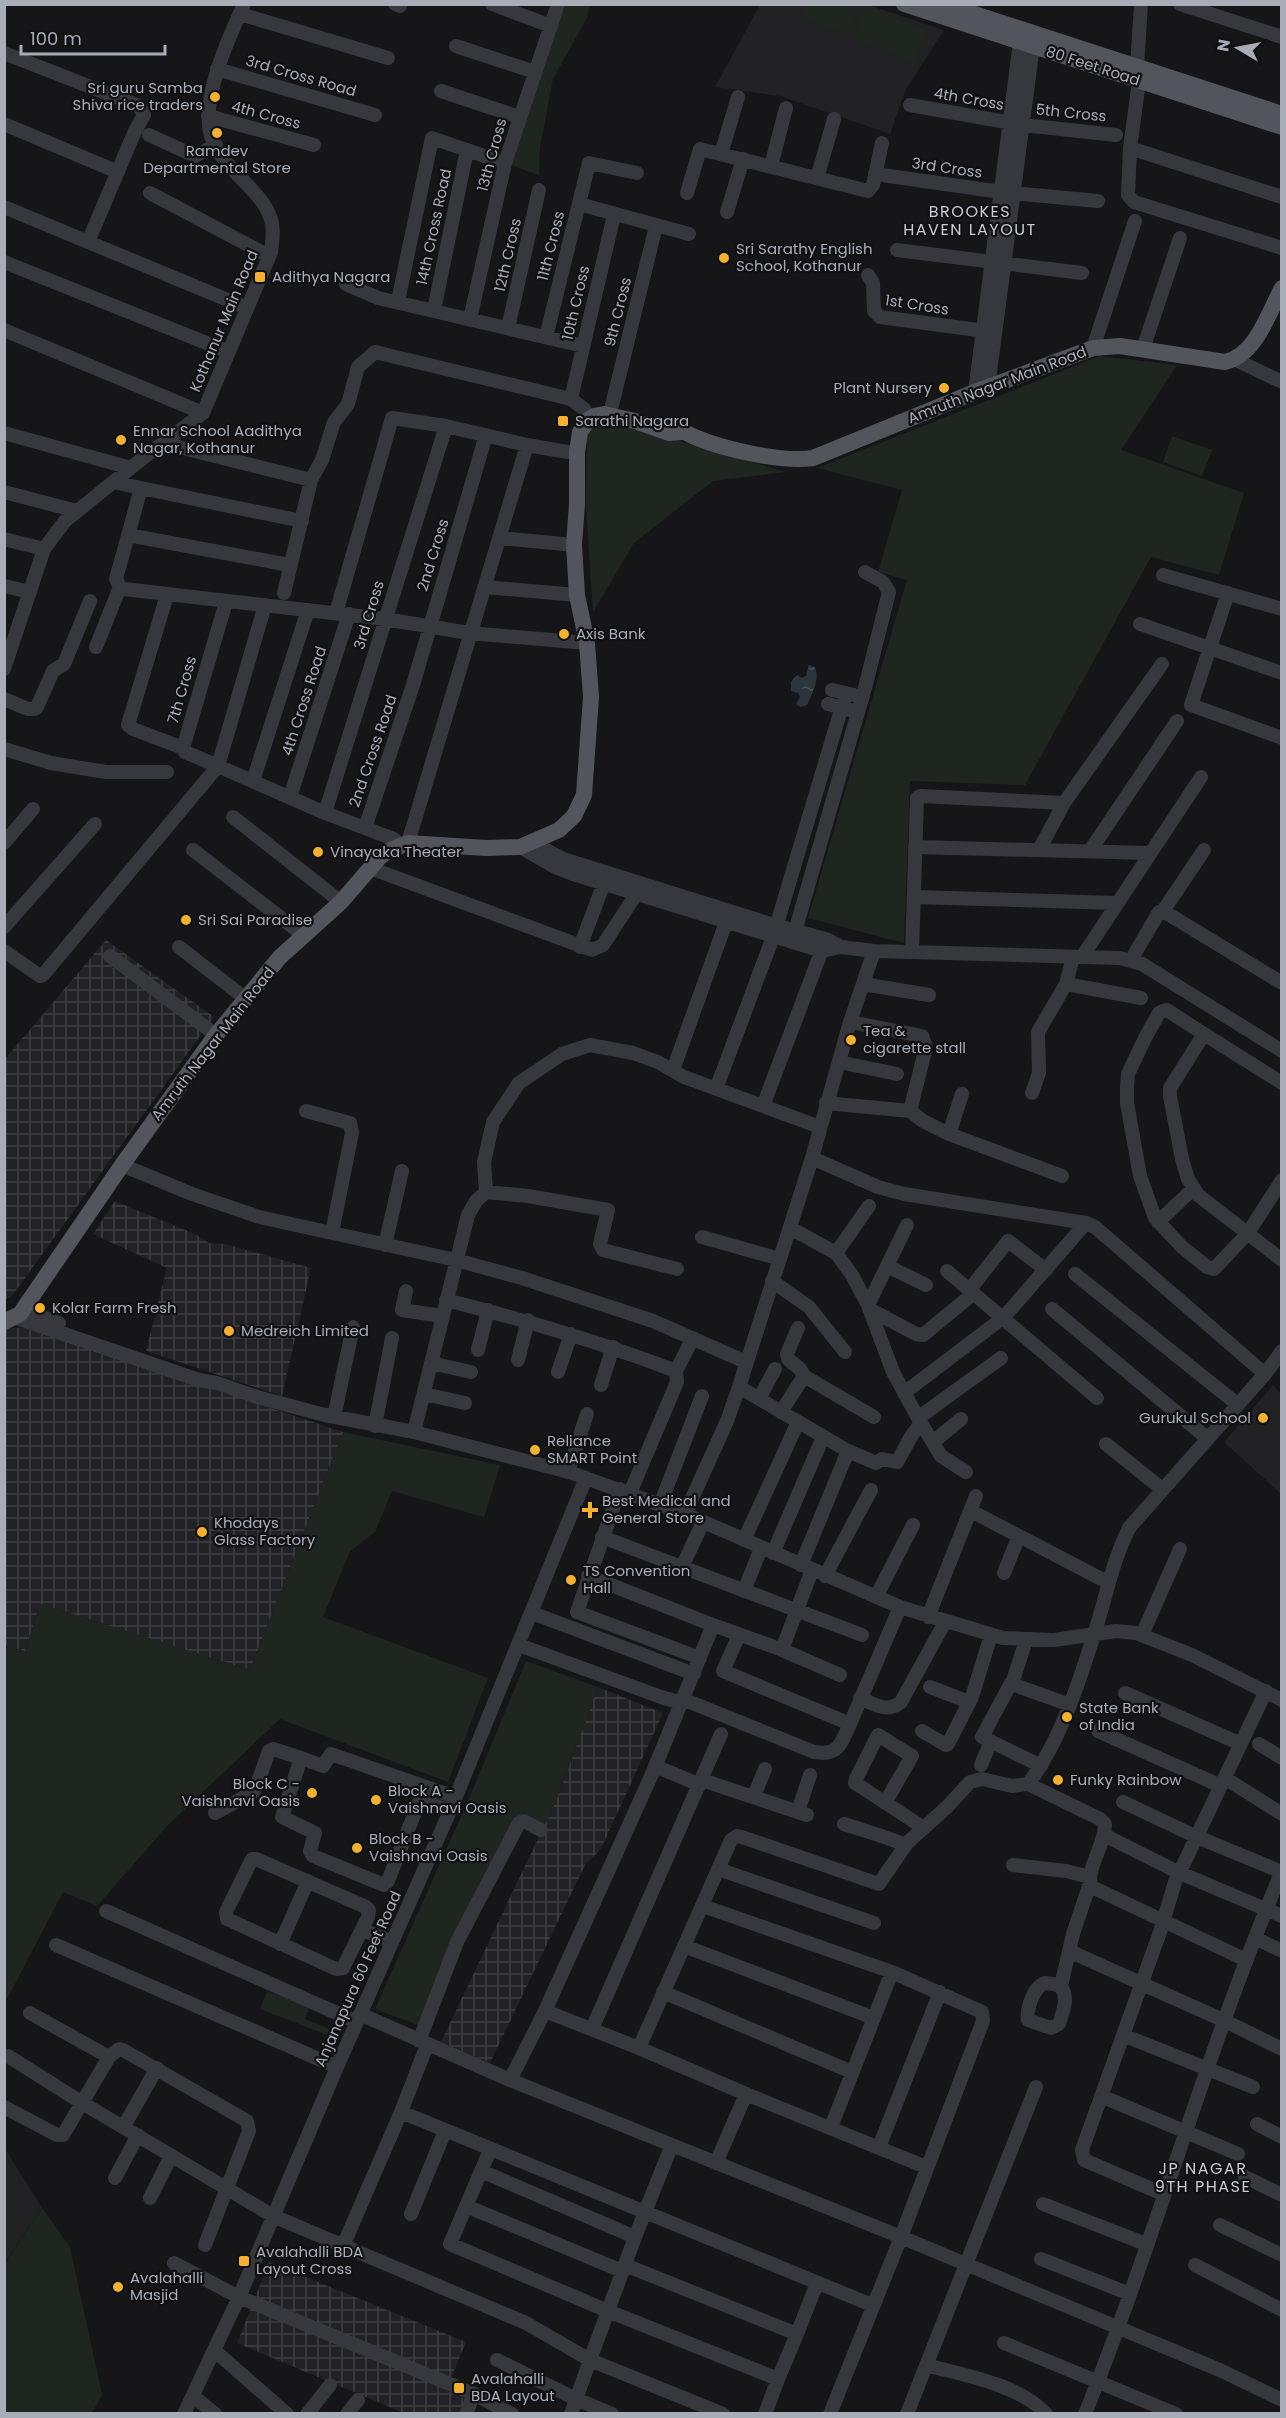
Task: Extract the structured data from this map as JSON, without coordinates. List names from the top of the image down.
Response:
{
  "streets": {
    "main road": ["80 Feet Road", "Amruth Nagar Main Road"],
    "street": [
      "3rd Cross Road",
      "4th Cross",
      "5th Cross",
      "13th Cross",
      "3rd Cross",
      "14th Cross Road",
      "11th Cross",
      "12th Cross",
      "10th Cross",
      "1st Cross",
      "9th Cross",
      "Kothanur Main Road",
      "2nd Cross",
      "7th Cross",
      "4th Cross Road",
      "2nd Cross Road",
      "Anjanapura 60 Feet Road"
    ]
  },
  "crossings": [
    ["3rd Cross Road", "Kothanur Main Road"],
    ["4th Cross", "5th Cross"],
    ["4th Cross", "Kothanur Main Road"],
    ["3rd Cross", "7th Cross"],
    ["3rd Cross", "4th Cross Road"],
    ["10th Cross", "Amruth Nagar Main Road"],
    ["9th Cross", "Amruth Nagar Main Road"],
    ["Amruth Nagar Main Road", "7th Cross"],
    ["2nd Cross", "2nd Cross Road"],
    ["7th Cross", "4th Cross Road"],
    ["7th Cross", "2nd Cross Road"]
  ],
  "districts": ["BROOKES HAVEN LAYOUT", "JP NAGAR 9TH PHASE"],
  "places": {
    "other": [
      "Sri guru Samba Shiva rice traders",
      "Ramdev Departmental Store",
      "Sri Sarathy English School, Kothanur",
      "Plant Nursery",
      "Ennar School Aadithya Nagar, Kothanur",
      "Axis Bank",
      "Vinayaka Theater",
      "Sri Sai Paradise",
      "Tea & cigarette stall",
      "Kolar Farm Fresh",
      "Medreich Limited",
      "Gurukul School",
      "Reliance SMART Point",
      "Khodays Glass Factory",
      "TS Convention Hall",
      "State Bank of India",
      "Funky Rainbow",
      "Block C - Vaishnavi Oasis",
      "Block A - Vaishnavi Oasis",
      "Block B - Vaishnavi Oasis",
      "Avalahalli Masjid"
    ],
    "transit": [
      "Adithya Nagara",
      "Sarathi Nagara",
      "Avalahalli BDA Layout Cross",
      "Avalahalli BDA Layout"
    ],
    "health": ["Best Medical and General Store"]
  },
  "scale_bar": "100 m",
  "north": "left"
}
